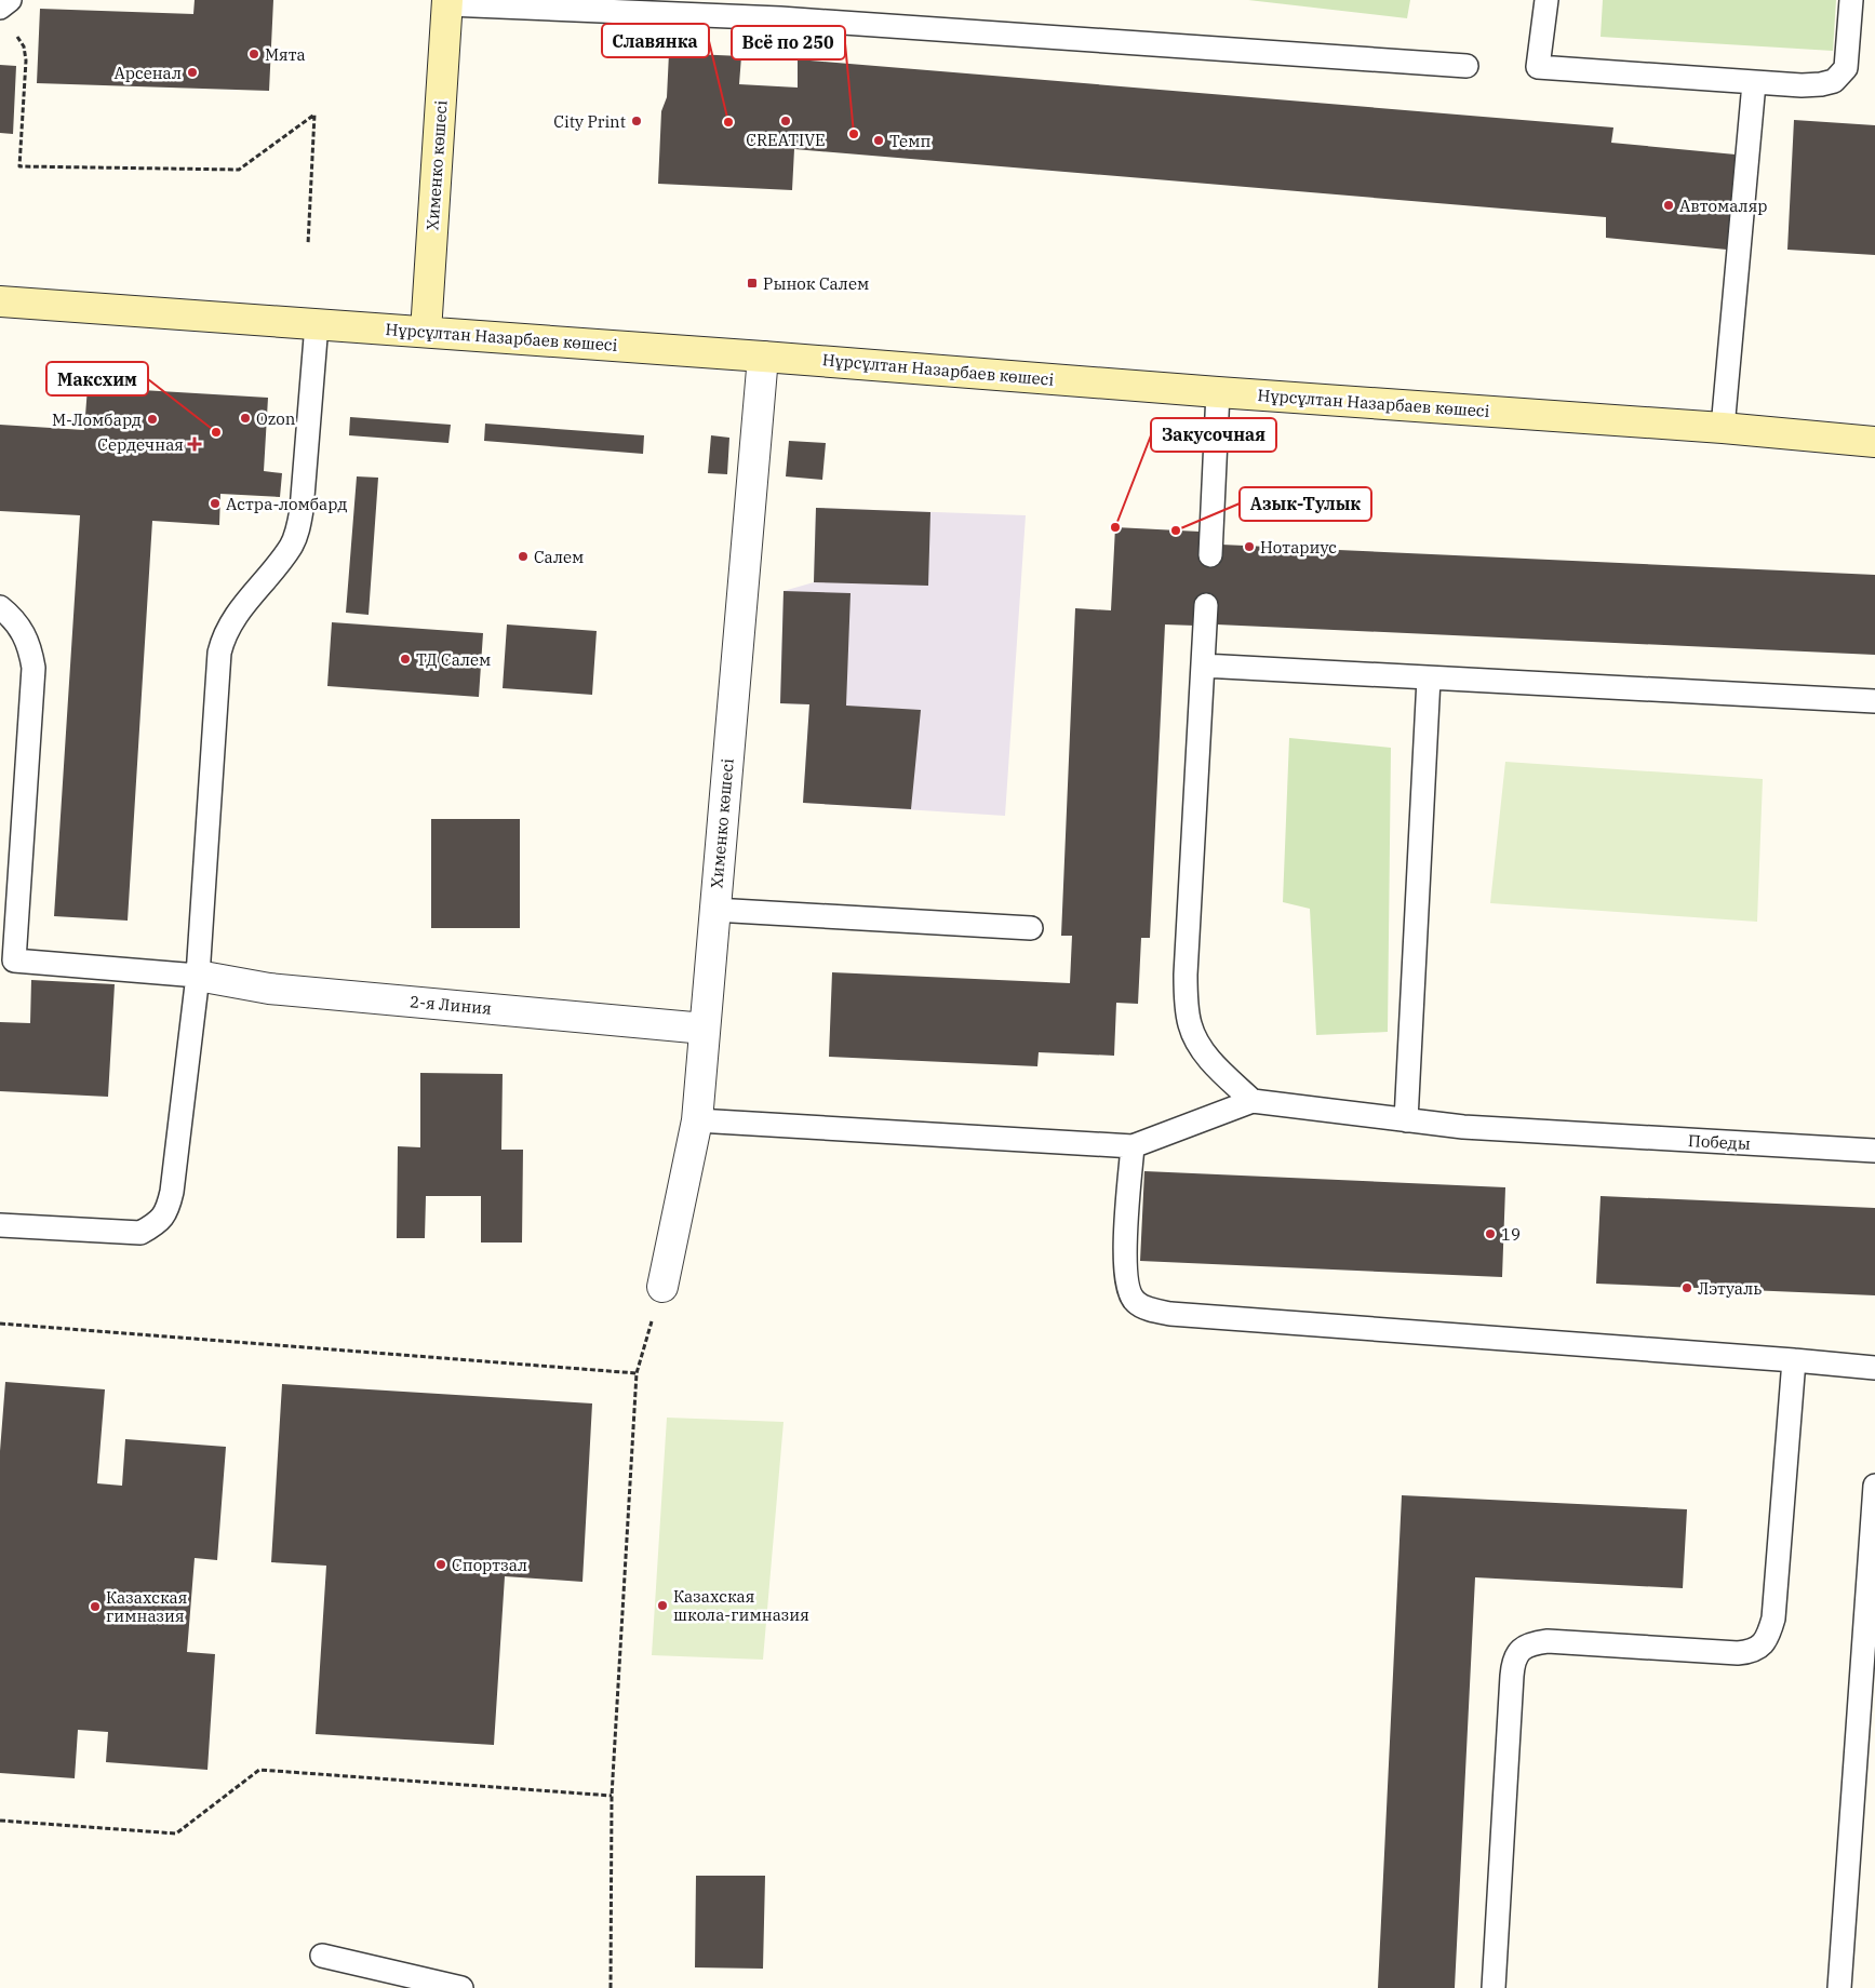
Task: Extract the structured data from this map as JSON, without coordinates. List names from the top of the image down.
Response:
{
  "streets": {
    "main road": ["Хименко көшесі", "Нұрсұлтан Назарбаев көшесі"],
    "street": ["2-я Линия"],
    "lane": ["Победы"]
  },
  "crossings": [
    ["Хименко көшесі", "Нұрсұлтан Назарбаев көшесі"],
    ["Хименко көшесі", "2-я Линия"]
  ],
  "places": {
    "other": [
      "Мята",
      "Арсенал",
      "City Print",
      "CREATIVE",
      "Славянка",
      "Всё по 250",
      "Темп",
      "Автомаляр",
      "Ozon",
      "М-Ломбард",
      "Максхим",
      "Астра-ломбард",
      "Закусочная",
      "Азык-Тулык",
      "Нотариус",
      "Салем",
      "ТД Салем",
      "19",
      "Лэтуаль",
      "Спортзал",
      "Казахская школа-гимназия",
      "Казахская гимназия"
    ],
    "transit": ["Рынок Салем"],
    "health": ["Сердечная"]
  }
}
